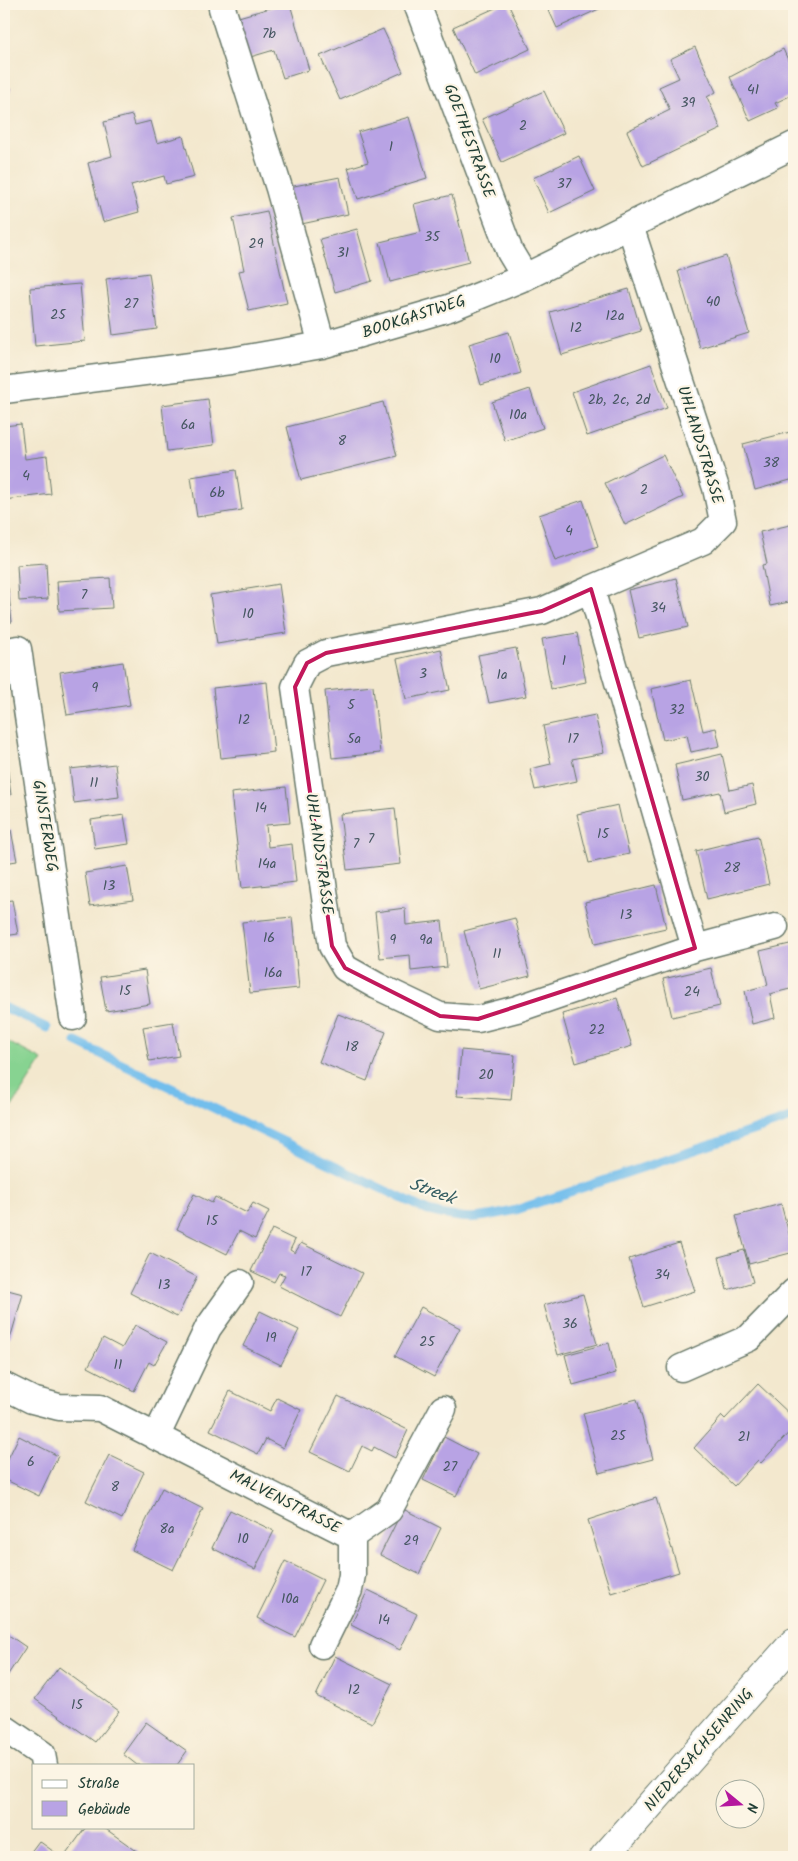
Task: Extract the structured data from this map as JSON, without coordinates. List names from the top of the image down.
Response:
{
  "streets": {
    "main road": ["NIEDERSACHSENRING"],
    "street": [
      "GOETHESTRASSE",
      "BOOKGASTWEG",
      "UHLANDSTRASSE",
      "GINSTERWEG",
      "MALVENSTRASSE"
    ]
  },
  "crossings": [
    ["GOETHESTRASSE", "BOOKGASTWEG"],
    ["BOOKGASTWEG", "UHLANDSTRASSE"]
  ],
  "water": ["Streek"],
  "house_numbers": [
    "7b",
    "41",
    "39",
    "2",
    "1",
    "37",
    "35",
    "29",
    "31",
    "40",
    "27",
    "25",
    "12a",
    "12",
    "10",
    "2b, 2c, 2d",
    "10a",
    "6a",
    "8",
    "38",
    "4",
    "2",
    "6b",
    "4",
    "7",
    "34",
    "10",
    "1",
    "3",
    "1a",
    "9",
    "5",
    "32",
    "12",
    "5a",
    "17",
    "30",
    "11",
    "14",
    "15",
    "7",
    "7",
    "14a",
    "28",
    "13",
    "13",
    "16",
    "9",
    "9a",
    "11",
    "16a",
    "15",
    "24",
    "22",
    "18",
    "20",
    "15",
    "17",
    "34",
    "13",
    "36",
    "19",
    "25",
    "11",
    "25",
    "21",
    "6",
    "27",
    "8",
    "8a",
    "10",
    "29",
    "10a",
    "14",
    "12",
    "15"
  ],
  "legend": ["Straße", "Gebäude"],
  "north": "right"
}
